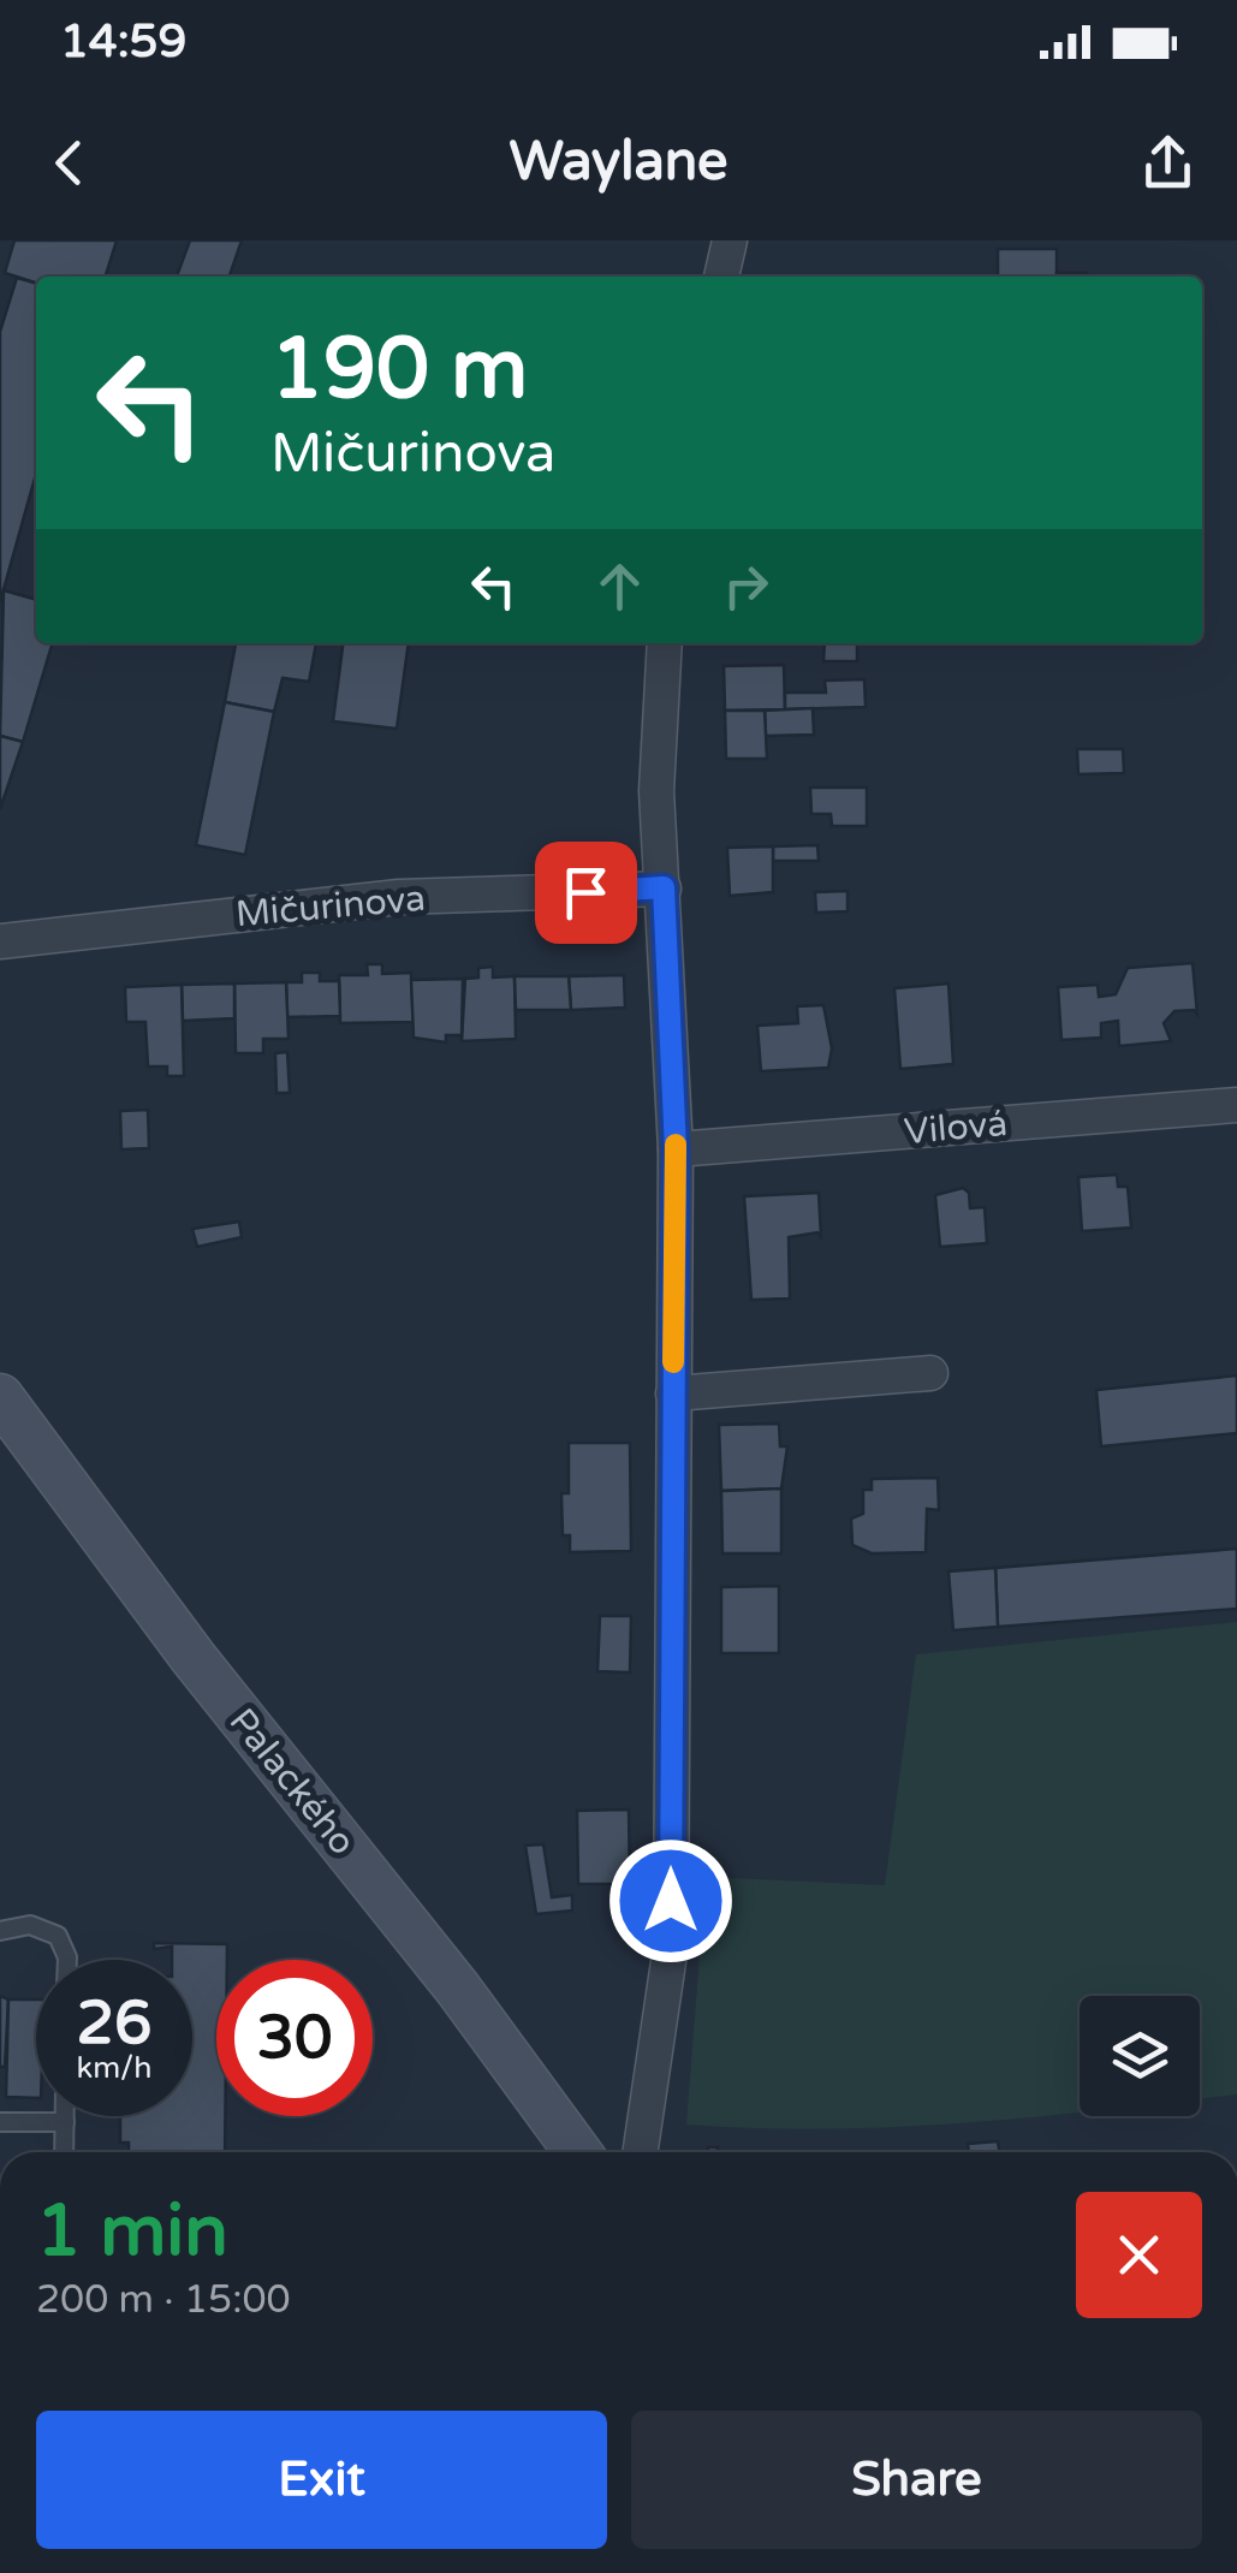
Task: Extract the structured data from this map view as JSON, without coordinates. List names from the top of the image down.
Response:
{
  "streets": {
    "street": ["Mičurinova", "Vilová", "Palackého"]
  },
  "page": {
    "status": "14:59",
    "header": "Waylane",
    "turn": ["190 m", "Mičurinova"],
    "speed": "26 km/h",
    "limit": "30",
    "heading": ["1 min", "200 m · 15:00"],
    "buttons": ["Exit", "Share"]
  }
}
